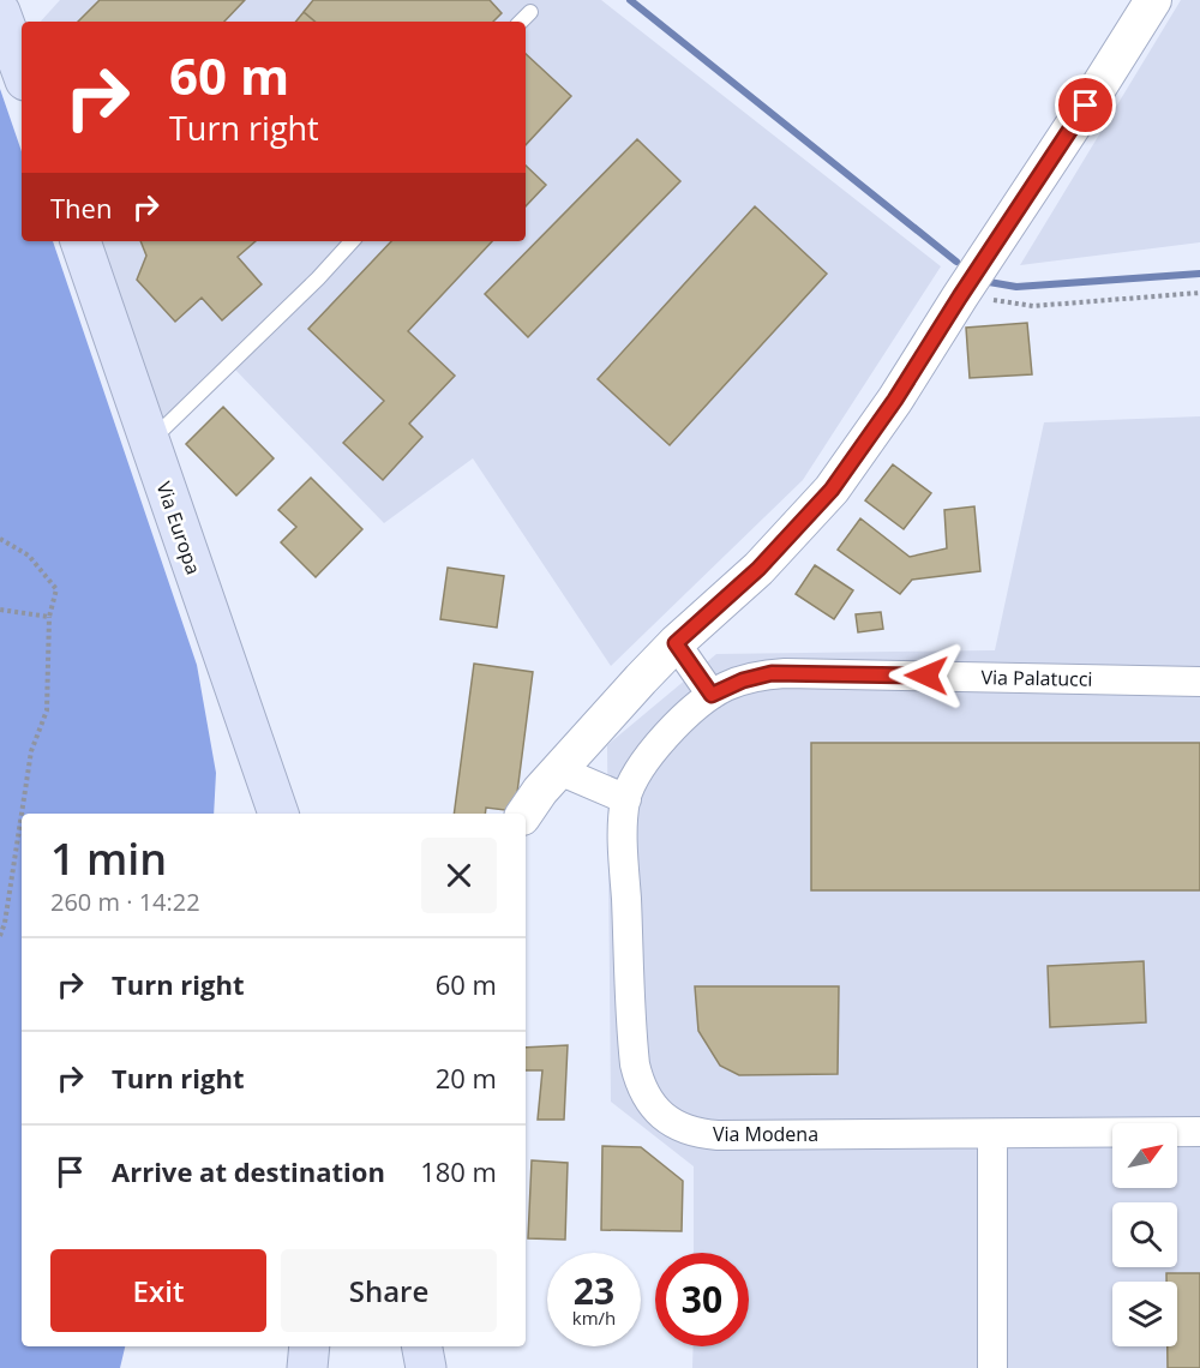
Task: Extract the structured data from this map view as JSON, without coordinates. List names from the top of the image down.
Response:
{
  "streets": {
    "main road": ["Via Europa"],
    "street": ["Via Palatucci", "Via Modena"]
  },
  "crossings": [
    ["Via Palatucci", "Via Modena"]
  ],
  "north": "top right",
  "page": {
    "turn": ["60 m", "Turn right"],
    "then": "Then",
    "heading": ["1 min", "260 m · 14:22"],
    "list": [
      {
        "name": "Turn right",
        "value": "60 m"
      },
      {
        "name": "Turn right",
        "value": "20 m"
      },
      {
        "name": "Arrive at destination",
        "value": "180 m"
      }
    ],
    "buttons": ["Exit", "Share"],
    "speed": "23 km/h",
    "limit": "30"
  }
}
